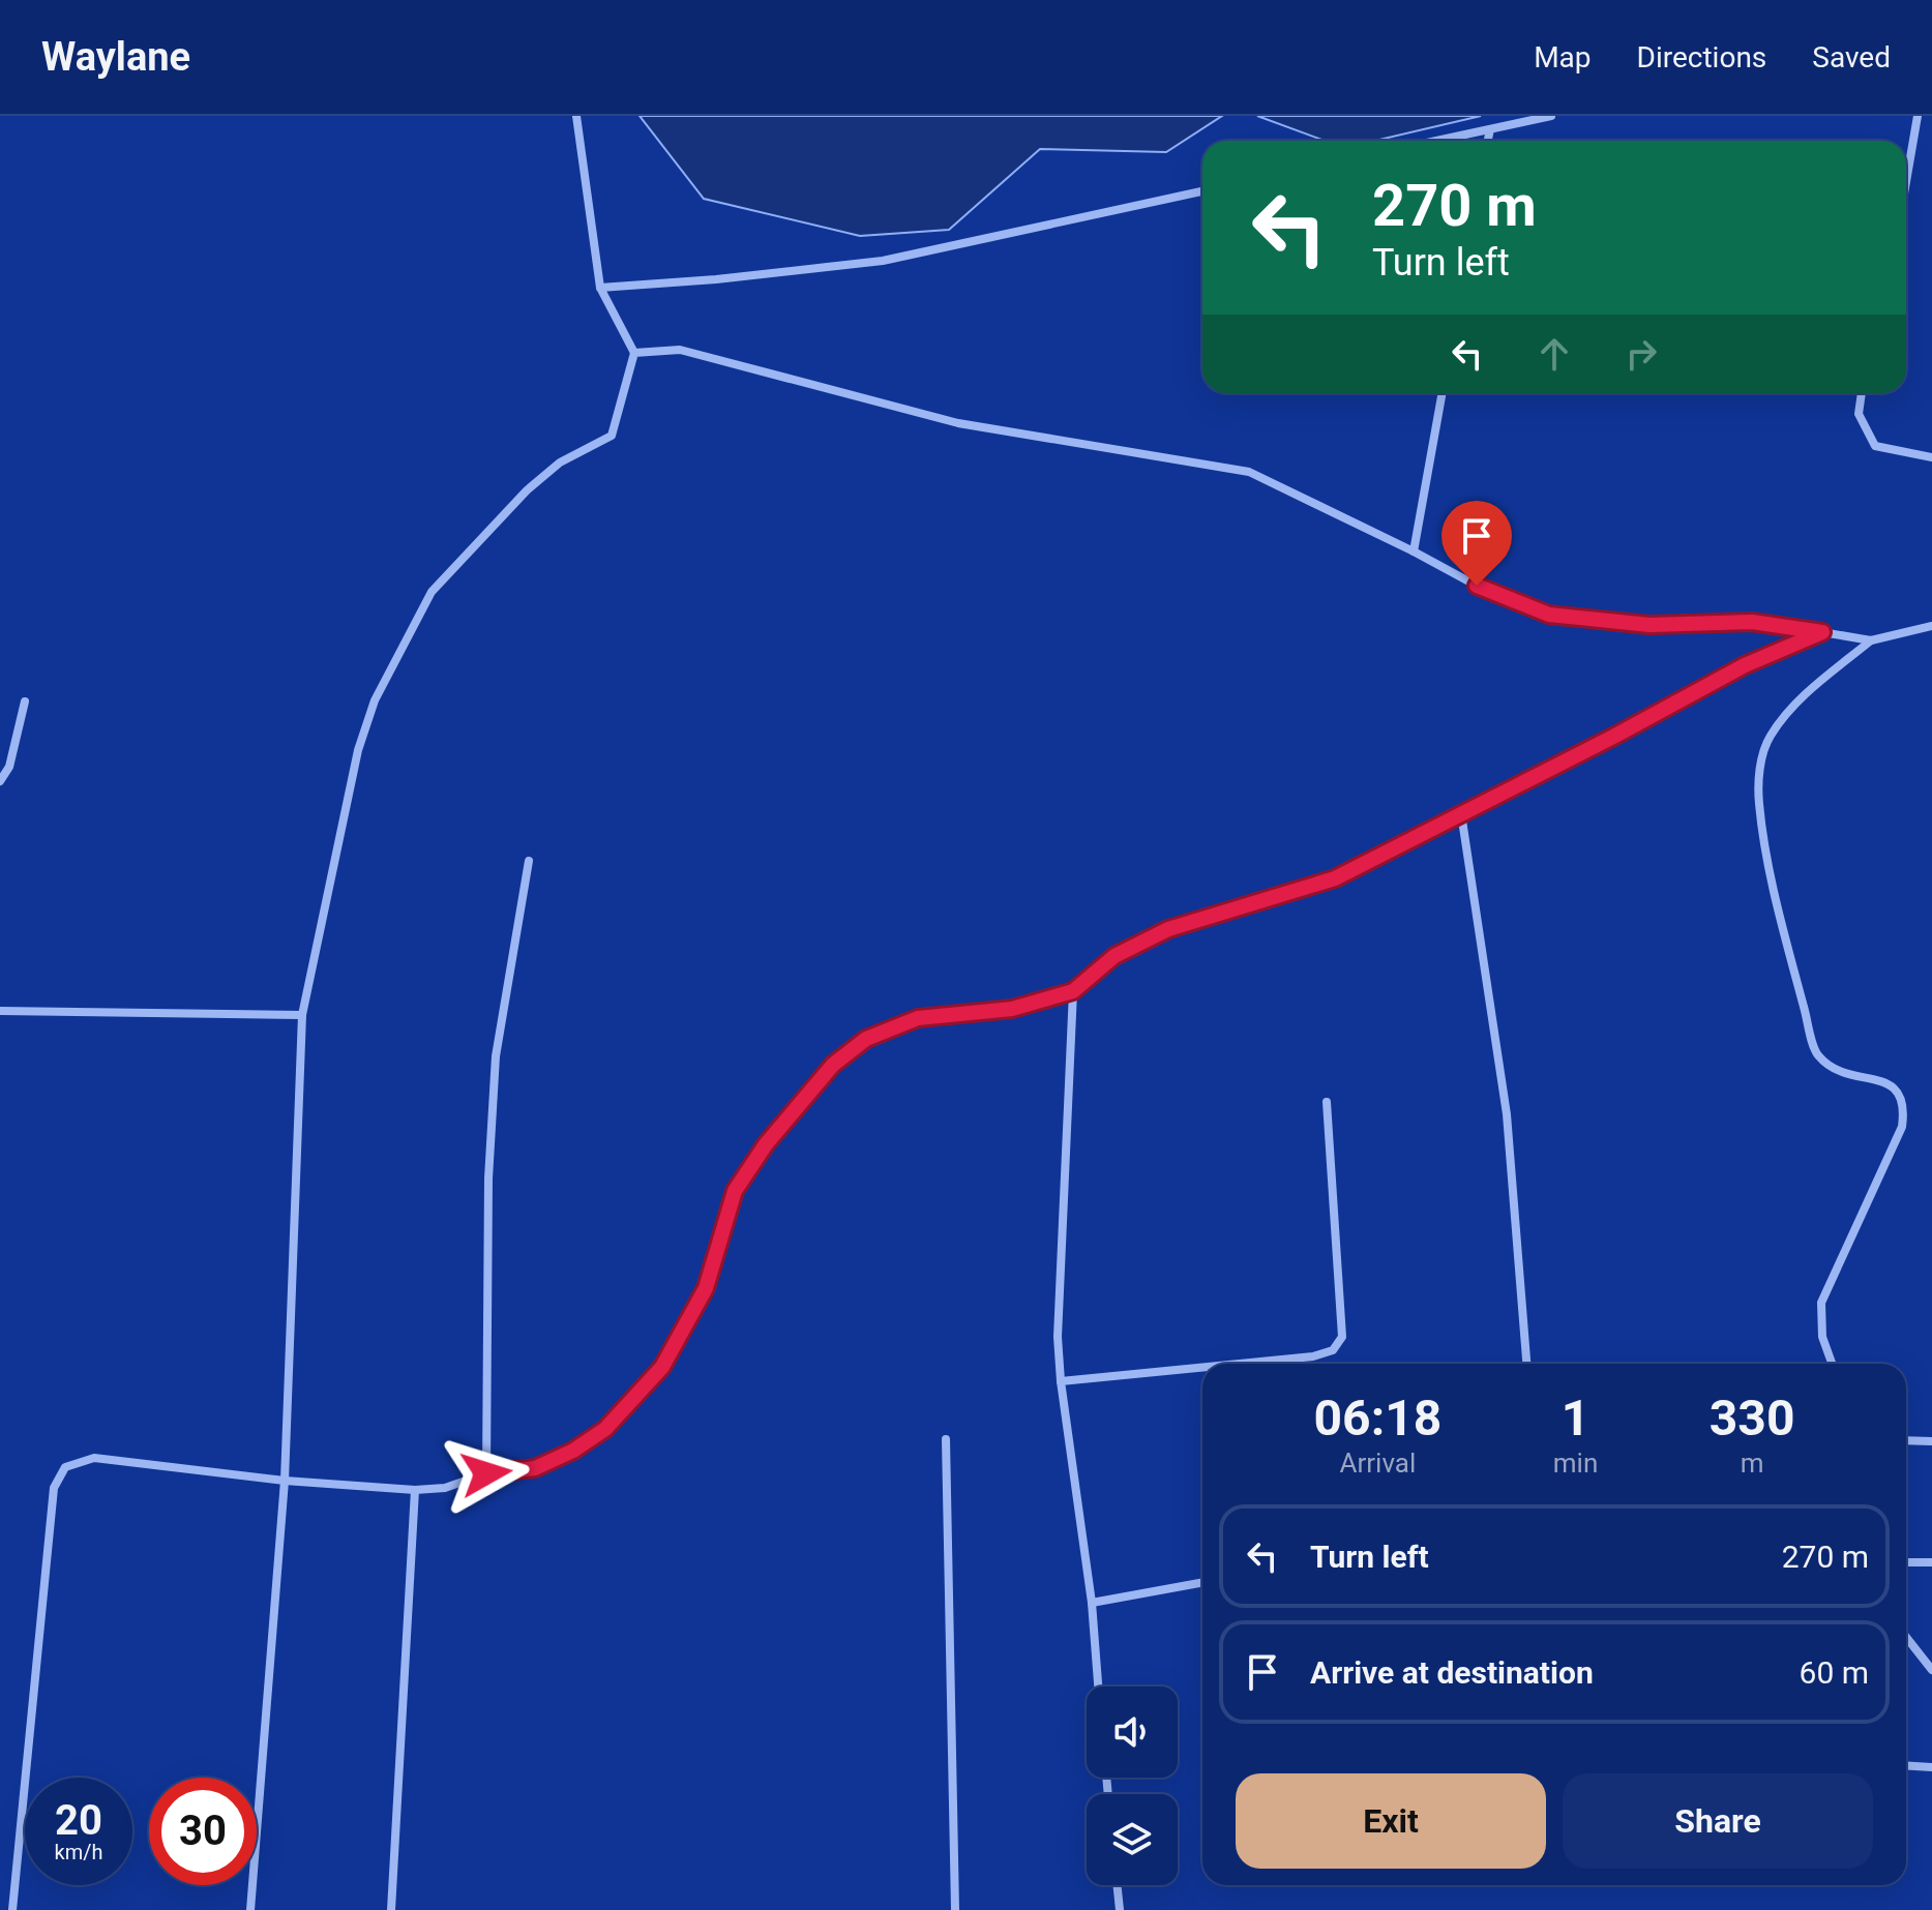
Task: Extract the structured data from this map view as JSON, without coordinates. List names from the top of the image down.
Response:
{
  "page": {
    "header": "Waylane",
    "nav": ["Map", "Directions", "Saved"],
    "turn": ["270 m", "Turn left"],
    "eta": [
      "06:18",
      "Arrival",
      "1",
      "min",
      "330",
      "m"
    ],
    "list": [
      {
        "name": "Turn left",
        "value": "270 m"
      },
      {
        "name": "Arrive at destination",
        "value": "60 m"
      }
    ],
    "buttons": ["Exit", "Share"],
    "speed": "20 km/h",
    "limit": "30"
  }
}
